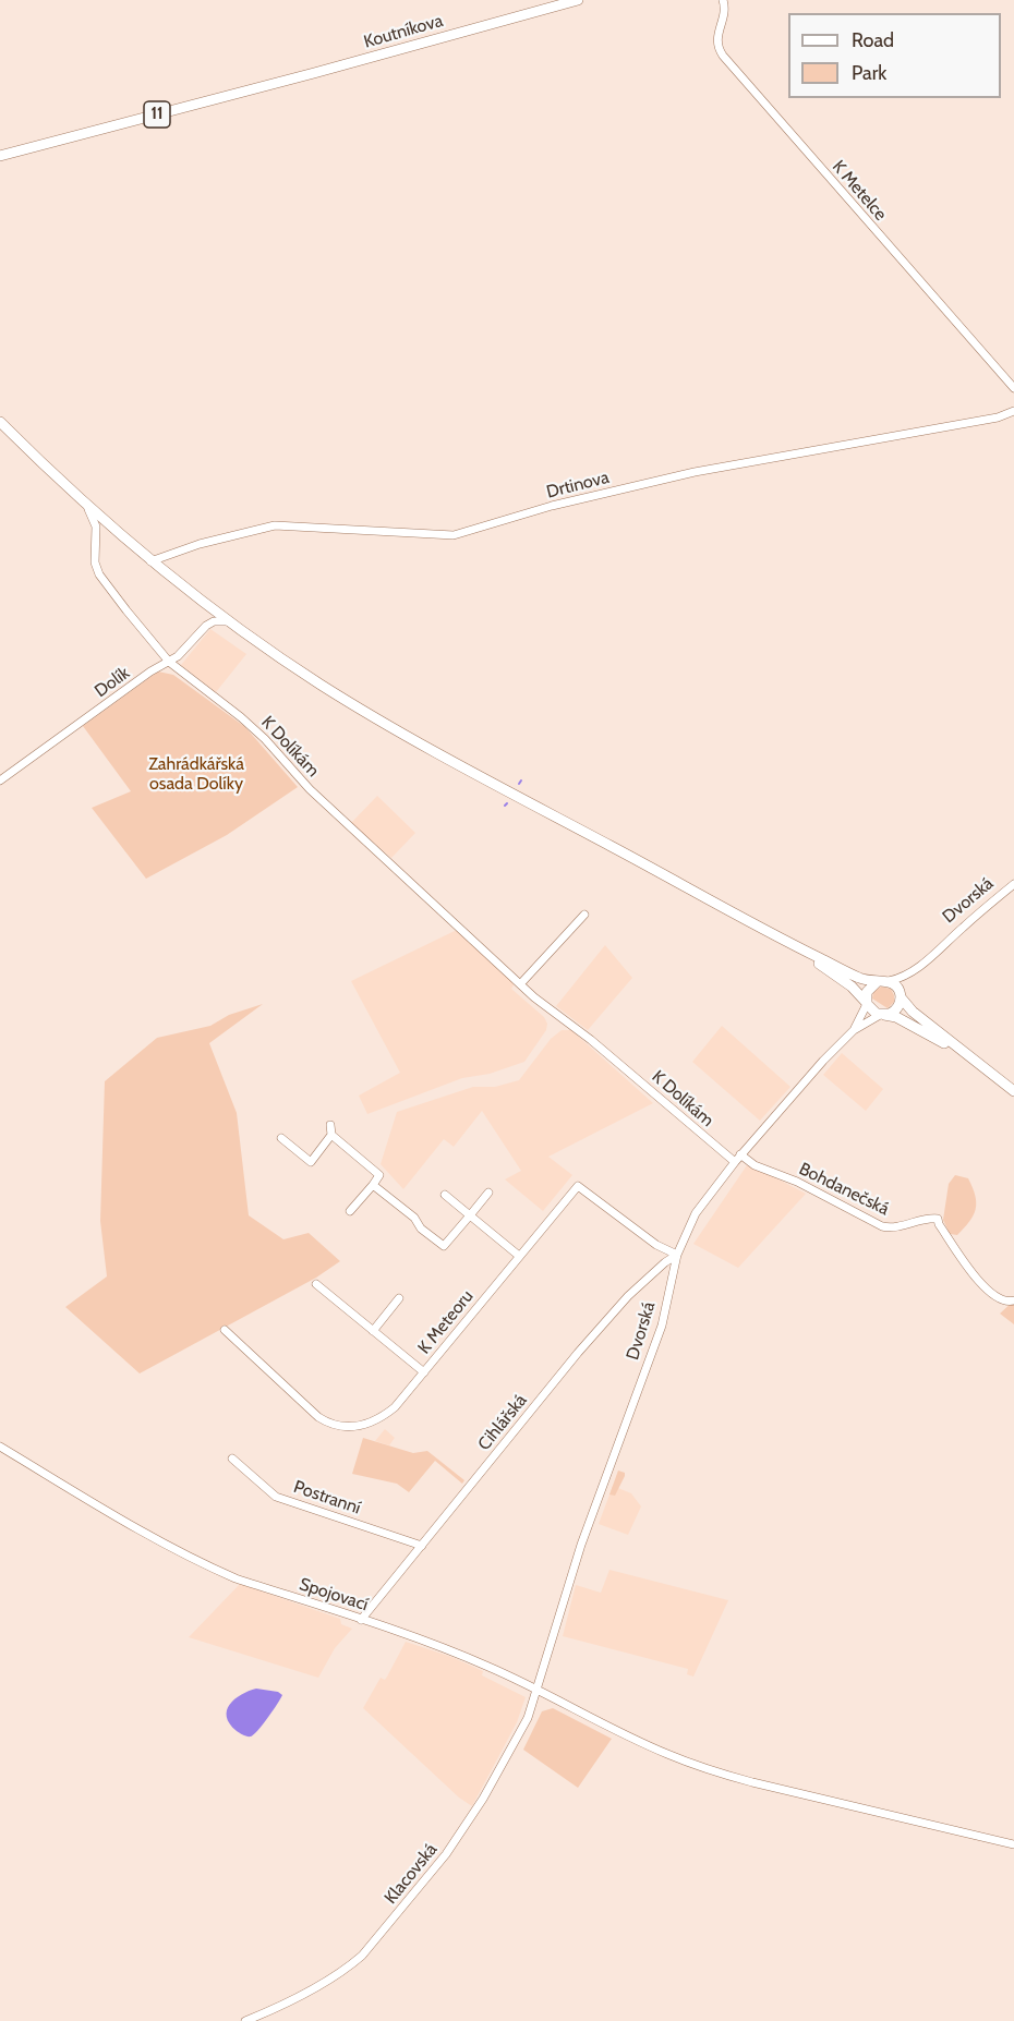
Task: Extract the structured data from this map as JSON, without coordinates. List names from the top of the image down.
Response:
{
  "streets": {
    "main road": ["Koutníkova", "11", "Dvorská"],
    "street": [
      "K Metelce",
      "Drtinova",
      "Dolík",
      "K Dolíkám",
      "Bohdanečská",
      "K Meteoru",
      "Cihlářská",
      "Postranní",
      "Spojovací",
      "Klacovská"
    ]
  },
  "crossings": [
    ["Dolík", "K Dolíkám"],
    ["K Dolíkám", "Dvorská"],
    ["Dvorská", "Bohdanečská"],
    ["Dvorská", "K Meteoru"],
    ["Dvorská", "Cihlářská"],
    ["Dvorská", "Spojovací"],
    ["Dvorská", "Klacovská"],
    ["K Meteoru", "Cihlářská"],
    ["Cihlářská", "Postranní"],
    ["Cihlářská", "Spojovací"],
    ["Spojovací", "Klacovská"]
  ],
  "parks": ["Zahrádkářská osada Dolíky"],
  "legend": ["Road", "Park"]
}
